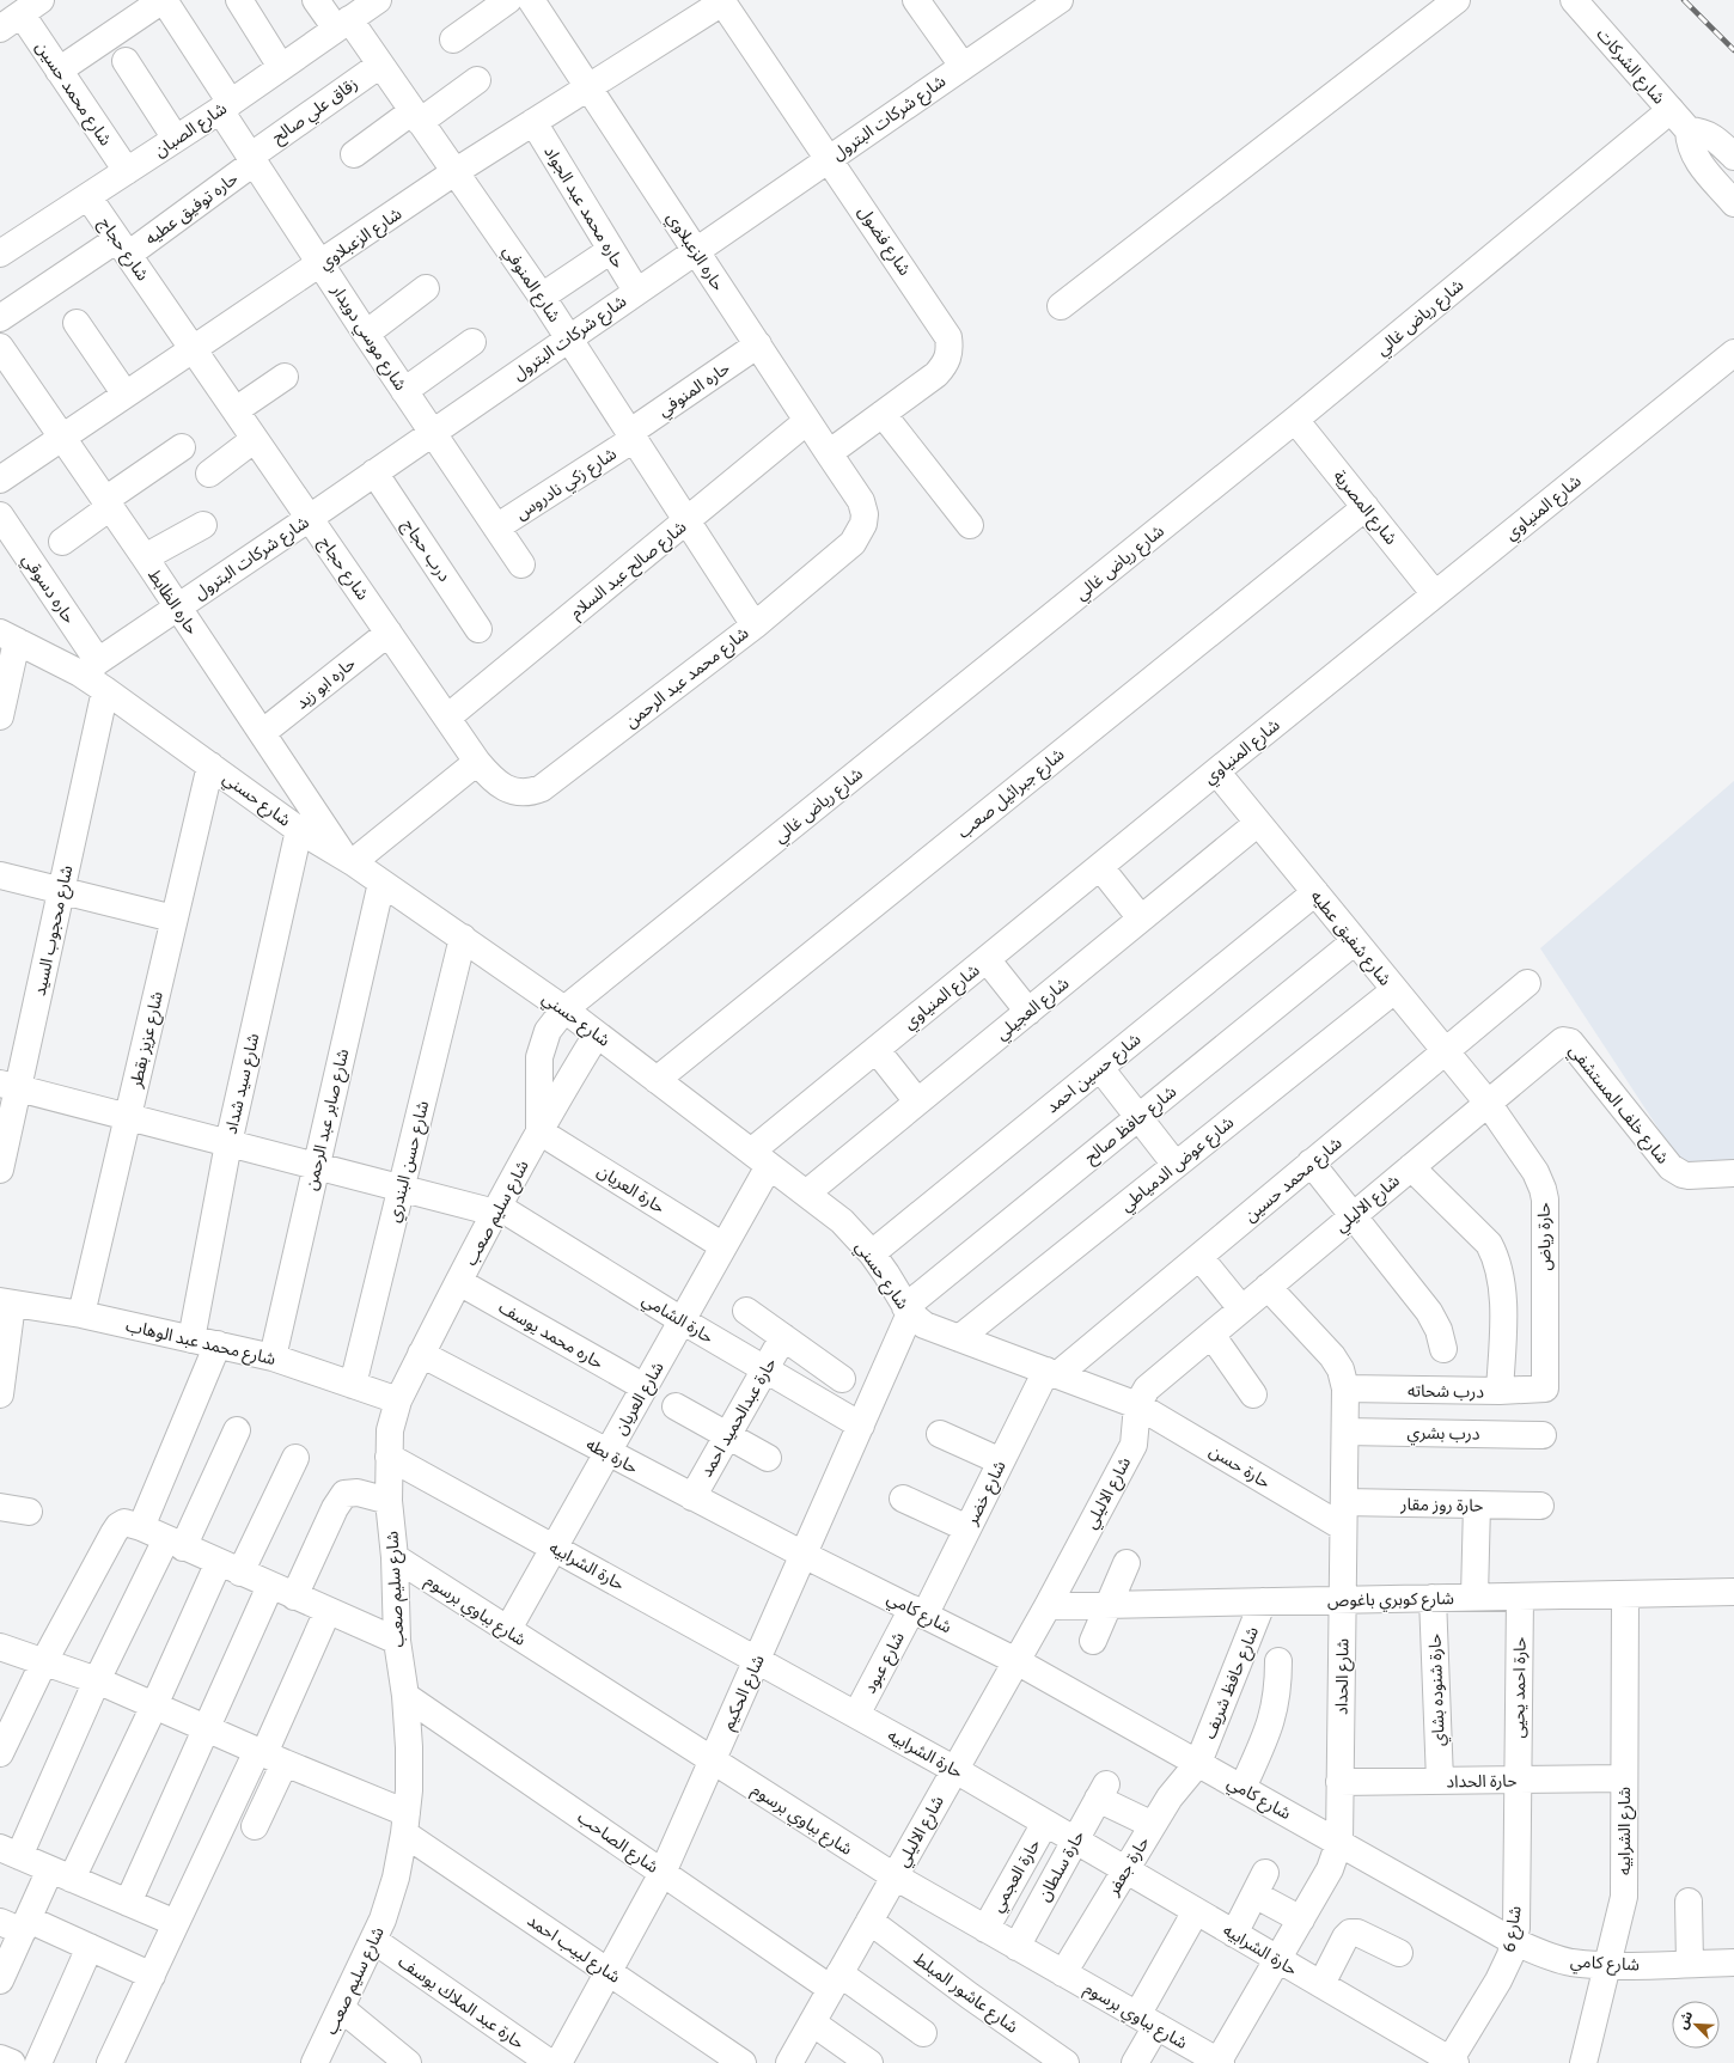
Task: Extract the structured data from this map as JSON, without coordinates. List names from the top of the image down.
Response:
{
  "streets": {
    "street": [
      "شارع الشركات",
      "شارع محمد حسين",
      "زقاق علي صالح",
      "شارع شركات البترول",
      "شارع الصبان",
      "حاره محمد عبد الجواد",
      "حاره توفيق عطيه",
      "شارع الزعبلاوي",
      "شارع فضول",
      "شارع حجاج",
      "حاره الزعبلاوي",
      "شارع المنوفي",
      "شارع رياض غالي",
      "شارع موسي دويدار",
      "حاره المنوفي",
      "شارع زكي نادروس",
      "شارع المصرية",
      "شارع المنياوي",
      "درب حجاج",
      "شارع صالح عبد السلام",
      "حاره دسوقي",
      "حاره الظابط",
      "شارع محمد عبد الرحمن",
      "حاره ابو زيد",
      "شارع جبرائيل صعب",
      "شارع حسني",
      "شارع محجوب السيد",
      "شارع شفيق عطيه",
      "شارع العجيلي",
      "شارع عزيز بقطر",
      "شارع حسين احمد",
      "شارع سيد شداد",
      "شارع خلف المستشفي",
      "شارع صابر عبد الرحمن",
      "شارع حافظ صالح",
      "شارع حسن البندري",
      "شارع عوض الدمياطي",
      "حارة العريان",
      "شارع الاليلي",
      "شارع سليم صعب",
      "حارة رياض",
      "حارة الشامي",
      "حاره محمد يوسف",
      "شارع محمد عبد الوهاب",
      "درب شحاته",
      "شارع العريان",
      "حارة عبدالحميد احمد",
      "درب بشري",
      "حارة بطه",
      "حارة حسن",
      "شارع خضر",
      "حارة روز مقار",
      "حارة الشرابيه",
      "شارع كوبري باغوص",
      "شارع بباوي برسوم",
      "شارع كامي",
      "شارع عبود",
      "شارع الحداد",
      "شارع حافظ شريف",
      "حارة احمد يحيى",
      "حارة شنوده بشاي",
      "شارع الحكيم",
      "حارة الحداد",
      "شارع الشرابيه",
      "شارع الصاحب",
      "حارة سلطان",
      "حارة جعفر",
      "حارة العجمي",
      "شارع 6",
      "شارع لبيب احمد",
      "شارع عاشور المبلط",
      "حارة عبد الملاك يوسف"
    ]
  },
  "crossings": [
    ["شارع الشركات", "شارع رياض غالي"],
    ["شارع محمد حسين", "شارع الصبان"],
    ["شارع محمد حسين", "شارع حسني"],
    ["شارع محمد حسين", "شارع شفيق عطيه"],
    ["شارع محمد حسين", "شارع خضر"],
    ["زقاق علي صالح", "حاره توفيق عطيه"],
    ["زقاق علي صالح", "شارع المنوفي"],
    ["زقاق علي صالح", "شارع موسي دويدار"],
    ["شارع شركات البترول", "حاره محمد عبد الجواد"],
    ["شارع شركات البترول", "شارع فضول"],
    ["شارع شركات البترول", "شارع حجاج"],
    ["شارع شركات البترول", "حاره الزعبلاوي"],
    ["شارع شركات البترول", "شارع المنوفي"],
    ["شارع شركات البترول", "شارع موسي دويدار"],
    ["شارع شركات البترول", "درب حجاج"],
    ["شارع شركات البترول", "حاره دسوقي"],
    ["شارع شركات البترول", "حاره الظابط"],
    ["شارع شركات البترول", "شارع حسني"],
    ["شارع الصبان", "شارع حجاج"],
    ["شارع الصبان", "شارع المنوفي"],
    ["شارع الصبان", "شارع موسي دويدار"],
    ["حاره محمد عبد الجواد", "شارع الزعبلاوي"],
    ["حاره توفيق عطيه", "شارع حجاج"],
    ["حاره توفيق عطيه", "شارع موسي دويدار"],
    ["شارع الزعبلاوي", "شارع فضول"],
    ["شارع الزعبلاوي", "شارع حجاج"],
    ["شارع الزعبلاوي", "حاره الزعبلاوي"],
    ["شارع الزعبلاوي", "شارع المنوفي"],
    ["شارع الزعبلاوي", "شارع موسي دويدار"],
    ["شارع الزعبلاوي", "حاره الظابط"],
    ["شارع فضول", "حاره الزعبلاوي"],
    ["شارع حجاج", "شارع صالح عبد السلام"],
    ["شارع حجاج", "شارع محمد عبد الرحمن"],
    ["شارع حجاج", "حاره ابو زيد"],
    ["حاره الزعبلاوي", "حاره المنوفي"],
    ["حاره الزعبلاوي", "شارع صالح عبد السلام"],
    ["حاره الزعبلاوي", "شارع محمد عبد الرحمن"],
    ["شارع المنوفي", "حاره المنوفي"],
    ["شارع المنوفي", "شارع زكي نادروس"],
    ["شارع المنوفي", "شارع صالح عبد السلام"],
    ["شارع المنوفي", "شارع محمد عبد الرحمن"],
    ["شارع رياض غالي", "شارع المصرية"],
    ["شارع رياض غالي", "شارع حسني"],
    ["شارع رياض غالي", "شارع سليم صعب"],
    ["شارع موسي دويدار", "شارع زكي نادروس"],
    ["حاره المنوفي", "شارع زكي نادروس"],
    ["شارع المصرية", "شارع المنياوي"],
    ["شارع المصرية", "شارع جبرائيل صعب"],
    ["شارع المنياوي", "شارع حسني"],
    ["شارع المنياوي", "شارع شفيق عطيه"],
    ["شارع المنياوي", "شارع العريان"],
    ["حاره دسوقي", "شارع حسني"],
    ["حاره الظابط", "حاره ابو زيد"],
    ["حاره الظابط", "شارع حسني"],
    ["شارع جبرائيل صعب", "شارع حسني"],
    ["شارع حسني", "شارع محجوب السيد"],
    ["شارع حسني", "شارع العجيلي"],
    ["شارع حسني", "شارع عزيز بقطر"],
    ["شارع حسني", "شارع حسين احمد"],
    ["شارع حسني", "شارع سيد شداد"],
    ["شارع حسني", "شارع صابر عبد الرحمن"],
    ["شارع حسني", "شارع حافظ صالح"],
    ["شارع حسني", "شارع حسن البندري"],
    ["شارع حسني", "شارع عوض الدمياطي"],
    ["شارع حسني", "شارع الاليلي"],
    ["شارع حسني", "شارع سليم صعب"],
    ["شارع حسني", "شارع العريان"],
    ["شارع حسني", "حارة حسن"],
    ["شارع حسني", "شارع خضر"],
    ["شارع حسني", "شارع الحكيم"],
    ["شارع محجوب السيد", "حارة الشامي"],
    ["شارع شفيق عطيه", "شارع العجيلي"],
    ["شارع شفيق عطيه", "شارع حسين احمد"],
    ["شارع شفيق عطيه", "شارع حافظ صالح"],
    ["شارع شفيق عطيه", "شارع عوض الدمياطي"],
    ["شارع شفيق عطيه", "شارع الاليلي"],
    ["شارع شفيق عطيه", "حارة رياض"],
    ["شارع عزيز بقطر", "حارة الشامي"],
    ["شارع عزيز بقطر", "شارع محمد عبد الوهاب"],
    ["شارع سيد شداد", "حارة الشامي"],
    ["شارع سيد شداد", "شارع محمد عبد الوهاب"],
    ["شارع خلف المستشفي", "شارع الاليلي"],
    ["شارع صابر عبد الرحمن", "حارة الشامي"],
    ["شارع صابر عبد الرحمن", "شارع محمد عبد الوهاب"],
    ["شارع حافظ صالح", "شارع الحكيم"],
    ["شارع حسن البندري", "حارة الشامي"],
    ["شارع حسن البندري", "شارع محمد عبد الوهاب"],
    ["حارة العريان", "شارع سليم صعب"],
    ["حارة العريان", "شارع العريان"],
    ["شارع الاليلي", "حارة رياض"],
    ["شارع الاليلي", "حارة حسن"],
    ["شارع الاليلي", "حارة الشرابيه"],
    ["شارع الاليلي", "شارع كوبري باغوص"],
    ["شارع الاليلي", "شارع بباوي برسوم"],
    ["شارع الاليلي", "شارع كامي"],
    ["شارع الاليلي", "شارع الحداد"],
    ["شارع الاليلي", "شارع الصاحب"],
    ["شارع الاليلي", "شارع عاشور المبلط"],
    ["شارع سليم صعب", "حارة الشامي"],
    ["شارع سليم صعب", "حاره محمد يوسف"],
    ["شارع سليم صعب", "شارع محمد عبد الوهاب"],
    ["شارع سليم صعب", "حارة بطه"],
    ["شارع سليم صعب", "حارة الشرابيه"],
    ["شارع سليم صعب", "شارع بباوي برسوم"],
    ["شارع سليم صعب", "شارع الصاحب"],
    ["شارع سليم صعب", "شارع لبيب احمد"],
    ["شارع سليم صعب", "حارة عبد الملاك يوسف"],
    ["حارة رياض", "درب شحاته"],
    ["حارة الشامي", "شارع العريان"],
    ["حارة الشامي", "حارة عبدالحميد احمد"],
    ["حارة الشامي", "شارع الحكيم"],
    ["حاره محمد يوسف", "شارع العريان"],
    ["درب شحاته", "شارع الحداد"],
    ["شارع العريان", "حارة بطه"],
    ["شارع العريان", "حارة الشرابيه"],
    ["شارع العريان", "شارع بباوي برسوم"],
    ["حارة عبدالحميد احمد", "حارة بطه"],
    ["درب بشري", "شارع الحداد"],
    ["حارة بطه", "شارع كامي"],
    ["حارة بطه", "شارع الحكيم"],
    ["حارة حسن", "حارة روز مقار"],
    ["حارة حسن", "شارع الحداد"],
    ["شارع خضر", "شارع كامي"],
    ["شارع خضر", "شارع عبود"],
    ["حارة روز مقار", "شارع الحداد"],
    ["حارة الشرابيه", "شارع عبود"],
    ["حارة الشرابيه", "شارع الحداد"],
    ["حارة الشرابيه", "شارع الحكيم"],
    ["حارة الشرابيه", "حارة سلطان"],
    ["حارة الشرابيه", "حارة جعفر"],
    ["حارة الشرابيه", "حارة العجمي"],
    ["حارة الشرابيه", "شارع 6"],
    ["شارع كوبري باغوص", "شارع الحداد"],
    ["شارع كوبري باغوص", "شارع حافظ شريف"],
    ["شارع كوبري باغوص", "حارة احمد يحيى"],
    ["شارع كوبري باغوص", "حارة شنوده بشاي"],
    ["شارع كوبري باغوص", "شارع الشرابيه"],
    ["شارع بباوي برسوم", "شارع الحداد"],
    ["شارع بباوي برسوم", "شارع الحكيم"],
    ["شارع بباوي برسوم", "حارة سلطان"],
    ["شارع بباوي برسوم", "حارة جعفر"],
    ["شارع بباوي برسوم", "حارة العجمي"],
    ["شارع كامي", "شارع عبود"],
    ["شارع كامي", "شارع الحداد"],
    ["شارع كامي", "شارع حافظ شريف"],
    ["شارع كامي", "شارع الحكيم"],
    ["شارع كامي", "شارع الشرابيه"],
    ["شارع كامي", "حارة جعفر"],
    ["شارع كامي", "شارع 6"],
    ["شارع الحداد", "حارة الحداد"],
    ["شارع حافظ شريف", "حارة جعفر"],
    ["حارة احمد يحيى", "حارة الحداد"],
    ["حارة احمد يحيى", "شارع 6"],
    ["حارة شنوده بشاي", "حارة الحداد"],
    ["شارع الحكيم", "شارع الصاحب"],
    ["شارع الحكيم", "شارع لبيب احمد"],
    ["حارة الحداد", "شارع الشرابيه"],
    ["حارة الحداد", "شارع 6"],
    ["حارة سلطان", "حارة جعفر"]
  ],
  "north": "top left"
}
